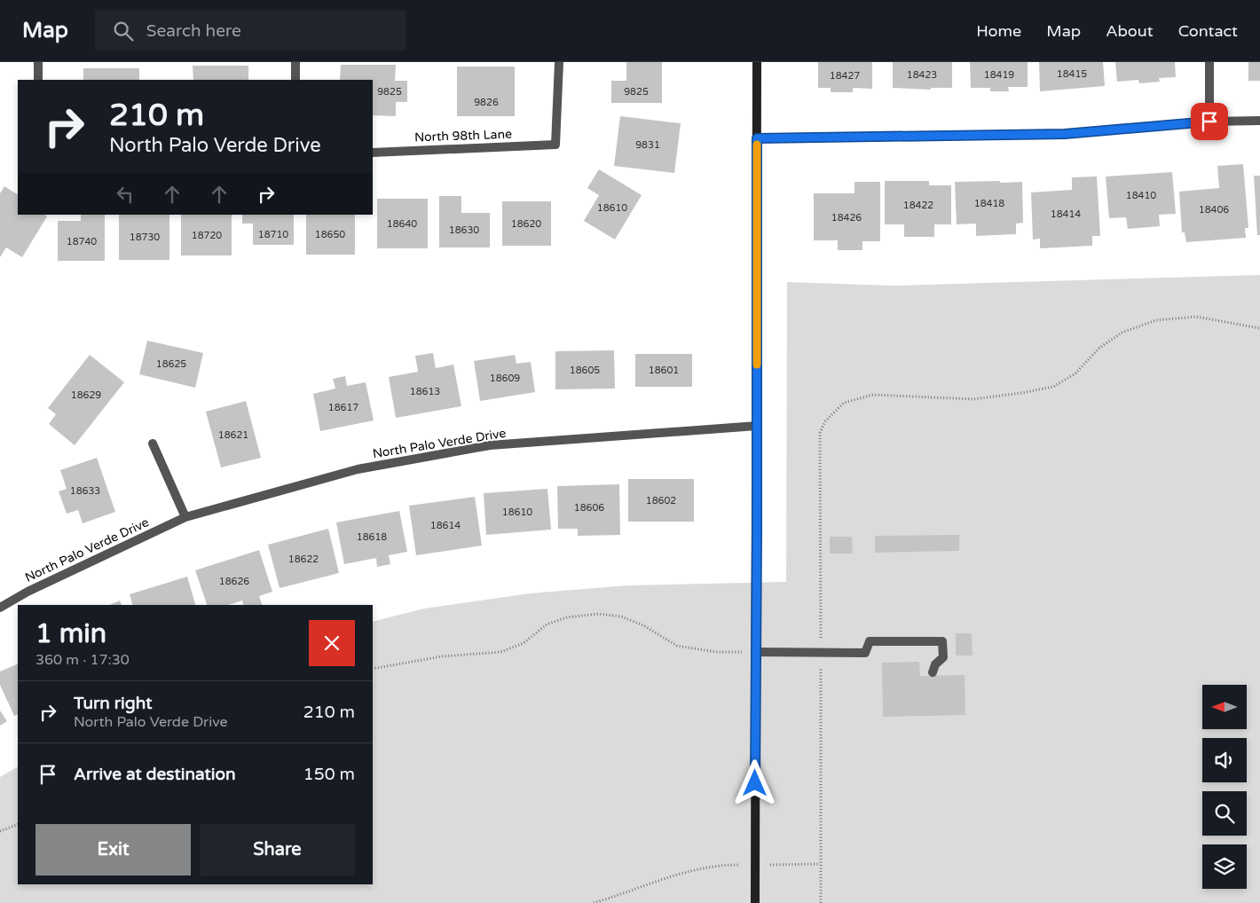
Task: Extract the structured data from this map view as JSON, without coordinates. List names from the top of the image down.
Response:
{
  "streets": {
    "street": ["North 98th Lane", "North Palo Verde Drive"]
  },
  "house_numbers": [
    "18415",
    "18423",
    "18419",
    "18427",
    "9825",
    "9825",
    "9826",
    "9831",
    "18410",
    "18418",
    "18422",
    "18610",
    "18406",
    "18414",
    "18426",
    "18640",
    "18620",
    "18630",
    "18710",
    "18650",
    "18720",
    "18730",
    "18740",
    "18625",
    "18605",
    "18601",
    "18609",
    "18613",
    "18629",
    "18617",
    "18621",
    "18633",
    "18602",
    "18606",
    "18610",
    "18614",
    "18618",
    "18622",
    "18626"
  ],
  "north": "left",
  "page": {
    "header": "Map",
    "search": "Search here",
    "nav": [
      "Home",
      "Map",
      "About",
      "Contact"
    ],
    "turn": ["210 m", "North Palo Verde Drive"],
    "heading": ["1 min", "360 m · 17:30"],
    "list": [
      {
        "name": "Turn right",
        "note": "North Palo Verde Drive",
        "value": "210 m"
      },
      {
        "name": "Arrive at destination",
        "value": "150 m"
      }
    ],
    "buttons": ["Exit", "Share"]
  }
}
